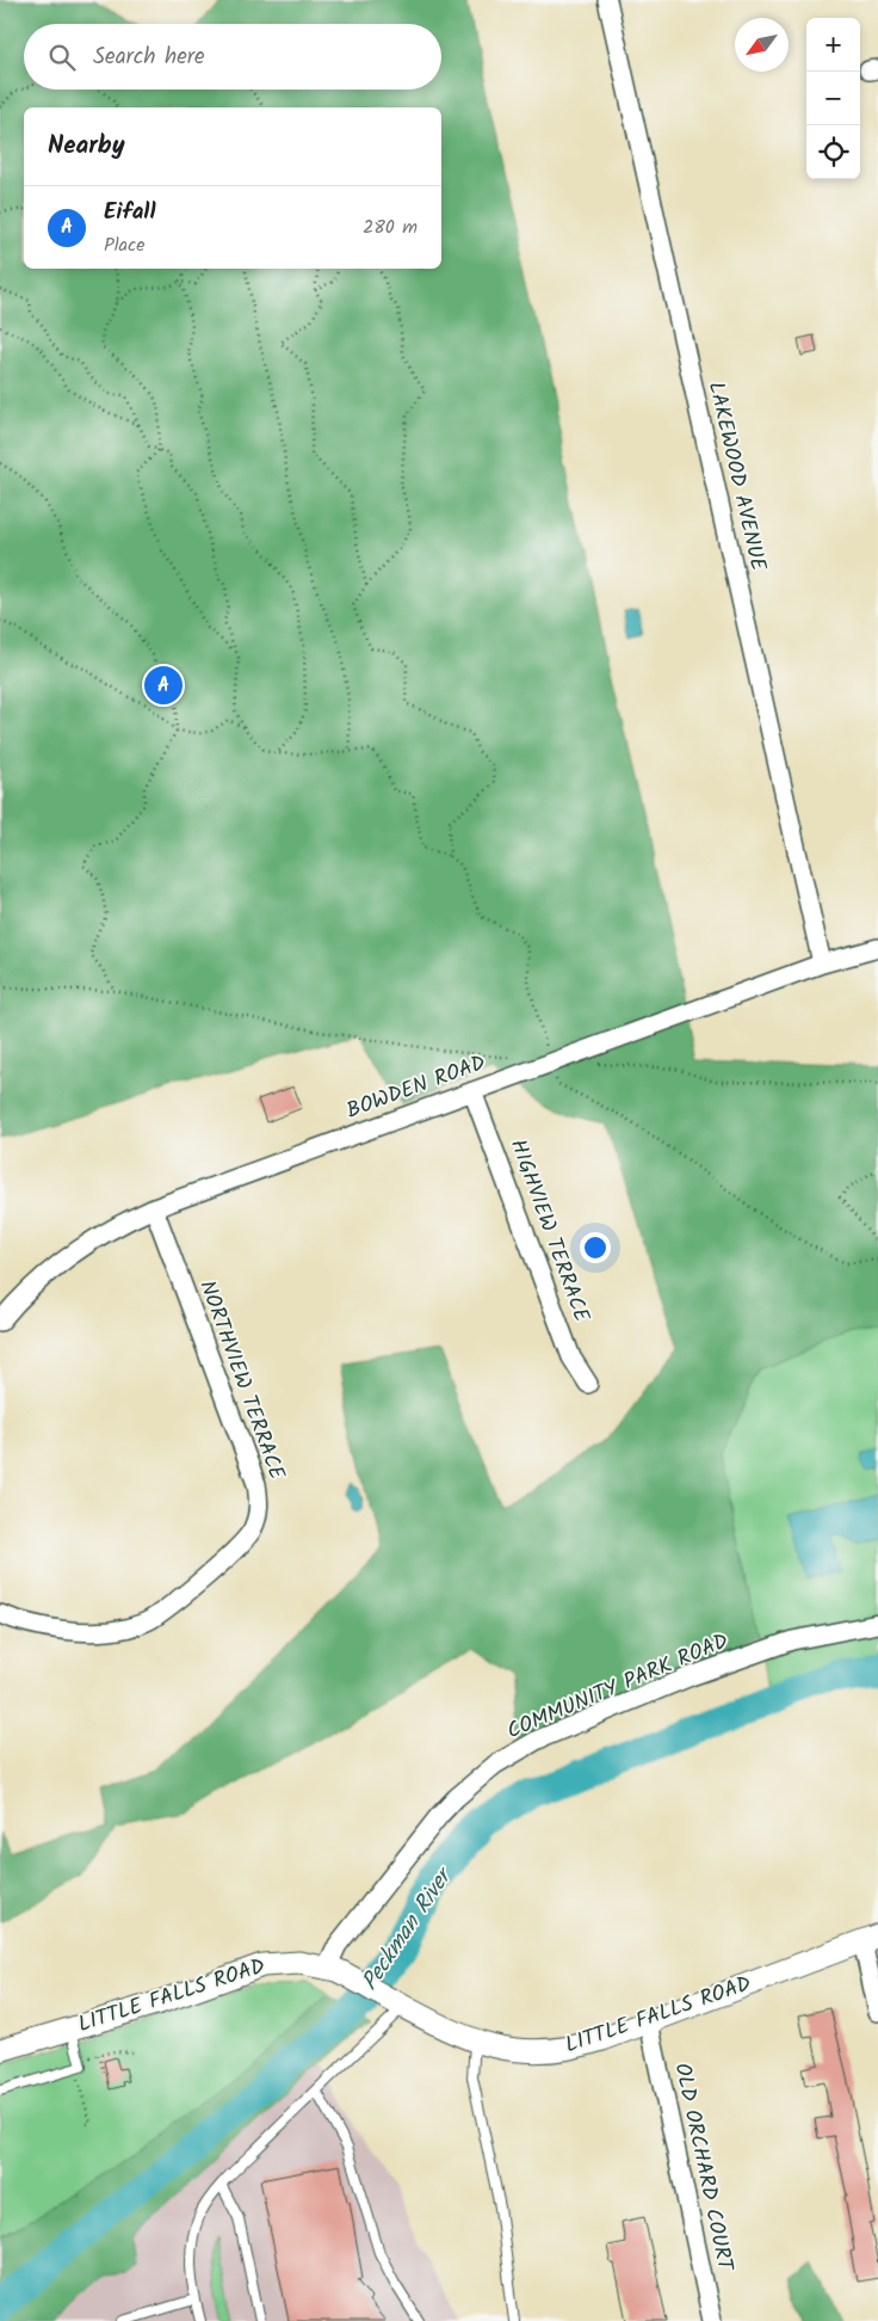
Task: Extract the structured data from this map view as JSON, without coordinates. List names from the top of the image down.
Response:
{
  "streets": {
    "street": [
      "LAKEWOOD AVENUE",
      "BOWDEN ROAD",
      "HIGHVIEW TERRACE",
      "NORTHVIEW TERRACE",
      "COMMUNITY PARK ROAD",
      "LITTLE FALLS ROAD",
      "OLD ORCHARD COURT"
    ]
  },
  "crossings": [
    ["LAKEWOOD AVENUE", "BOWDEN ROAD"],
    ["BOWDEN ROAD", "HIGHVIEW TERRACE"],
    ["BOWDEN ROAD", "NORTHVIEW TERRACE"],
    ["COMMUNITY PARK ROAD", "LITTLE FALLS ROAD"],
    ["LITTLE FALLS ROAD", "OLD ORCHARD COURT"]
  ],
  "water": ["Peckman River"],
  "north": "bottom left",
  "page": {
    "map_buttons": ["+", "−"],
    "search": "Search here",
    "heading": "Nearby",
    "list": [
      {
        "mark": "A",
        "name": "Eifall",
        "note": "Place",
        "value": "280 m"
      }
    ],
    "pins": "A"
  }
}
